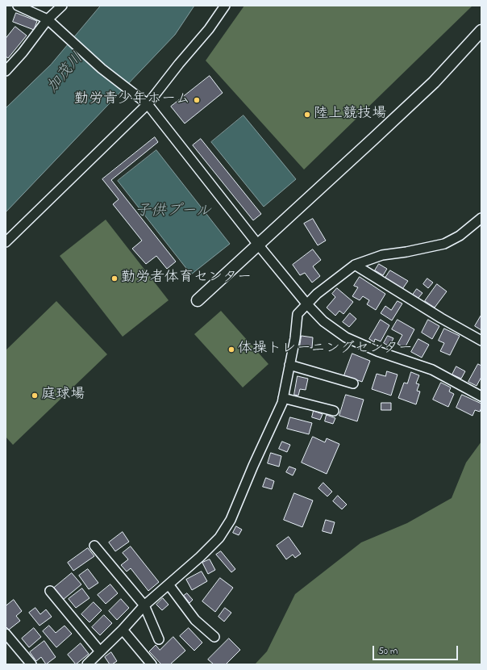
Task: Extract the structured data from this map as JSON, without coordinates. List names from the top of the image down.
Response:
{
  "water": ["加茂川", "子供プール"],
  "places": [
    "勤労青少年ホーム",
    "陸上競技場",
    "勤労者体育センター",
    "体操トレーニングセンター",
    "庭球場"
  ],
  "scale_bar": "50 m"
}
